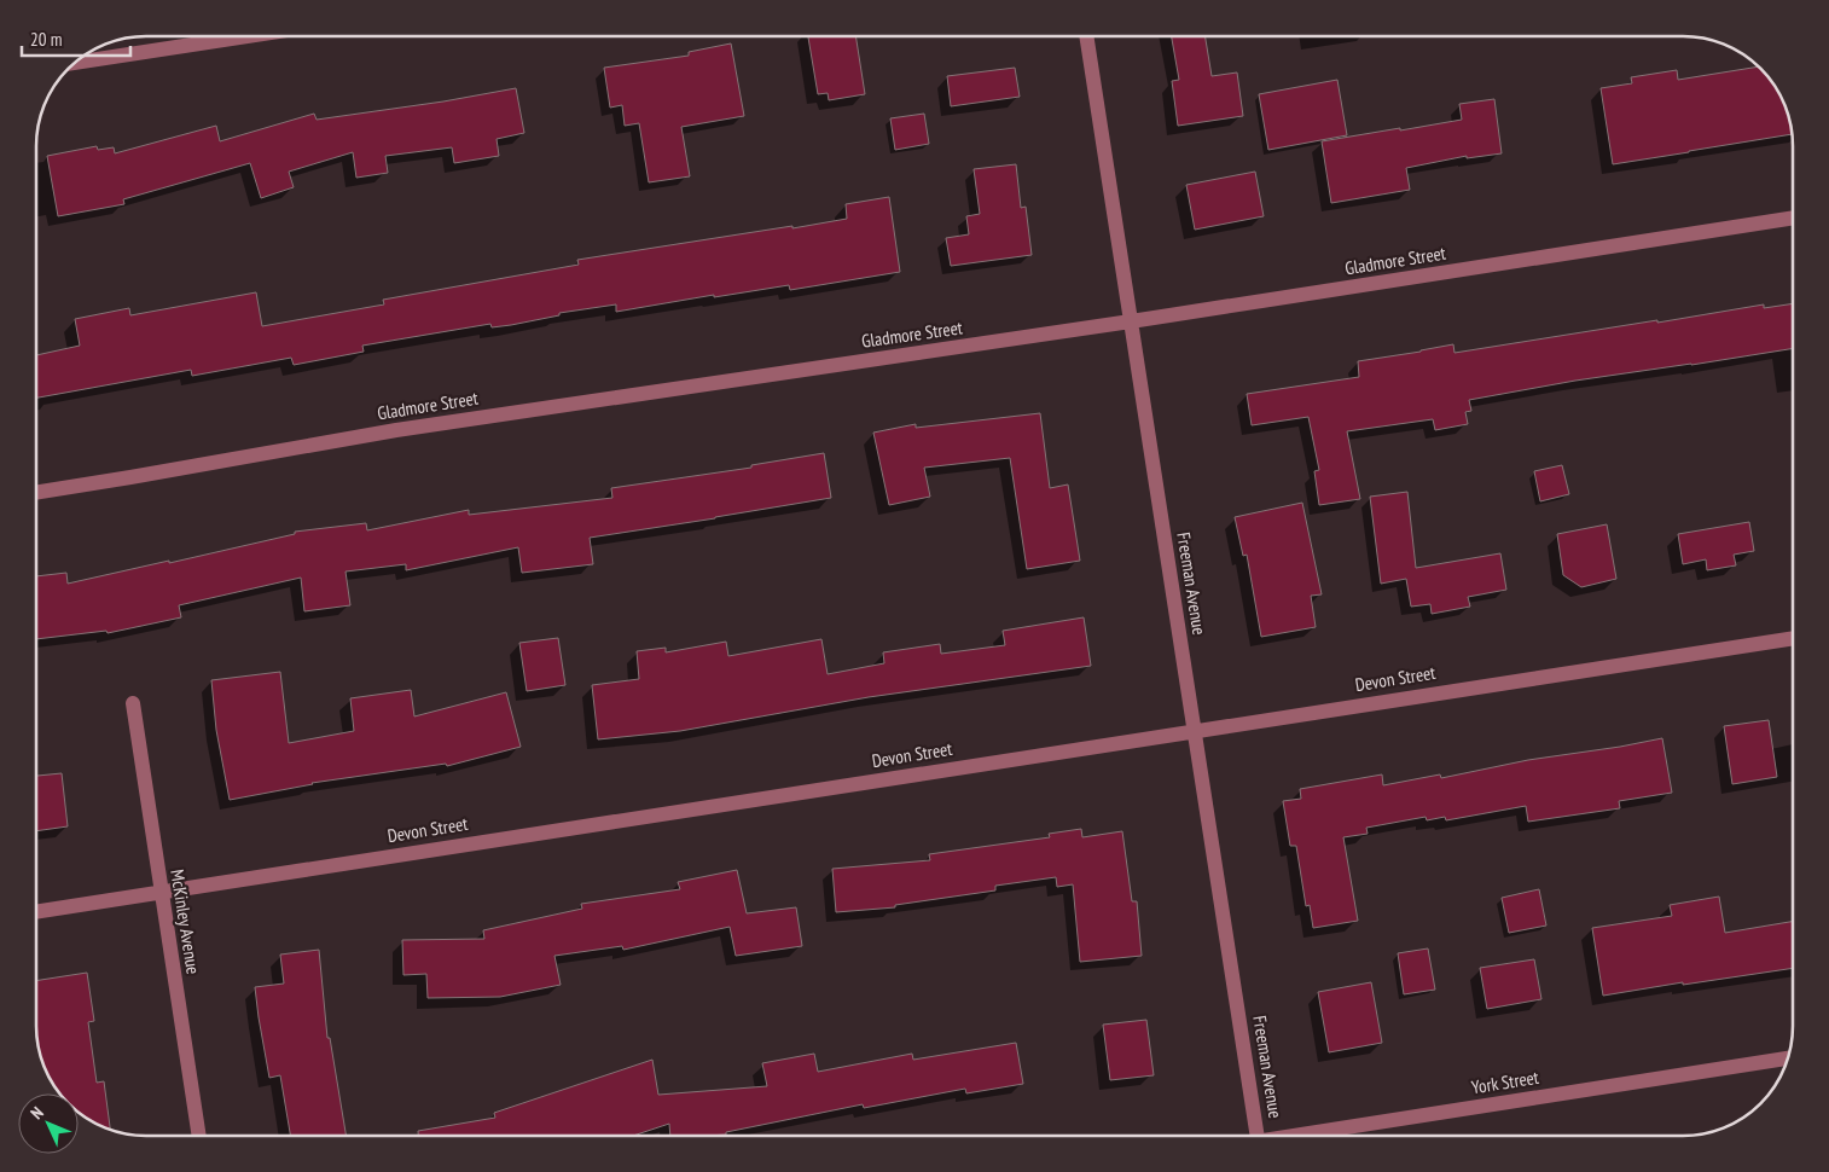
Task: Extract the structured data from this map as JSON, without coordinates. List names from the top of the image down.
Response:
{
  "streets": {
    "street": [
      "Gladmore Street",
      "Freeman Avenue",
      "Devon Street",
      "McKinley Avenue",
      "York Street"
    ]
  },
  "crossings": [
    ["Gladmore Street", "Freeman Avenue"],
    ["Freeman Avenue", "Devon Street"],
    ["Devon Street", "McKinley Avenue"]
  ],
  "scale_bar": "20 m",
  "north": "top left"
}
